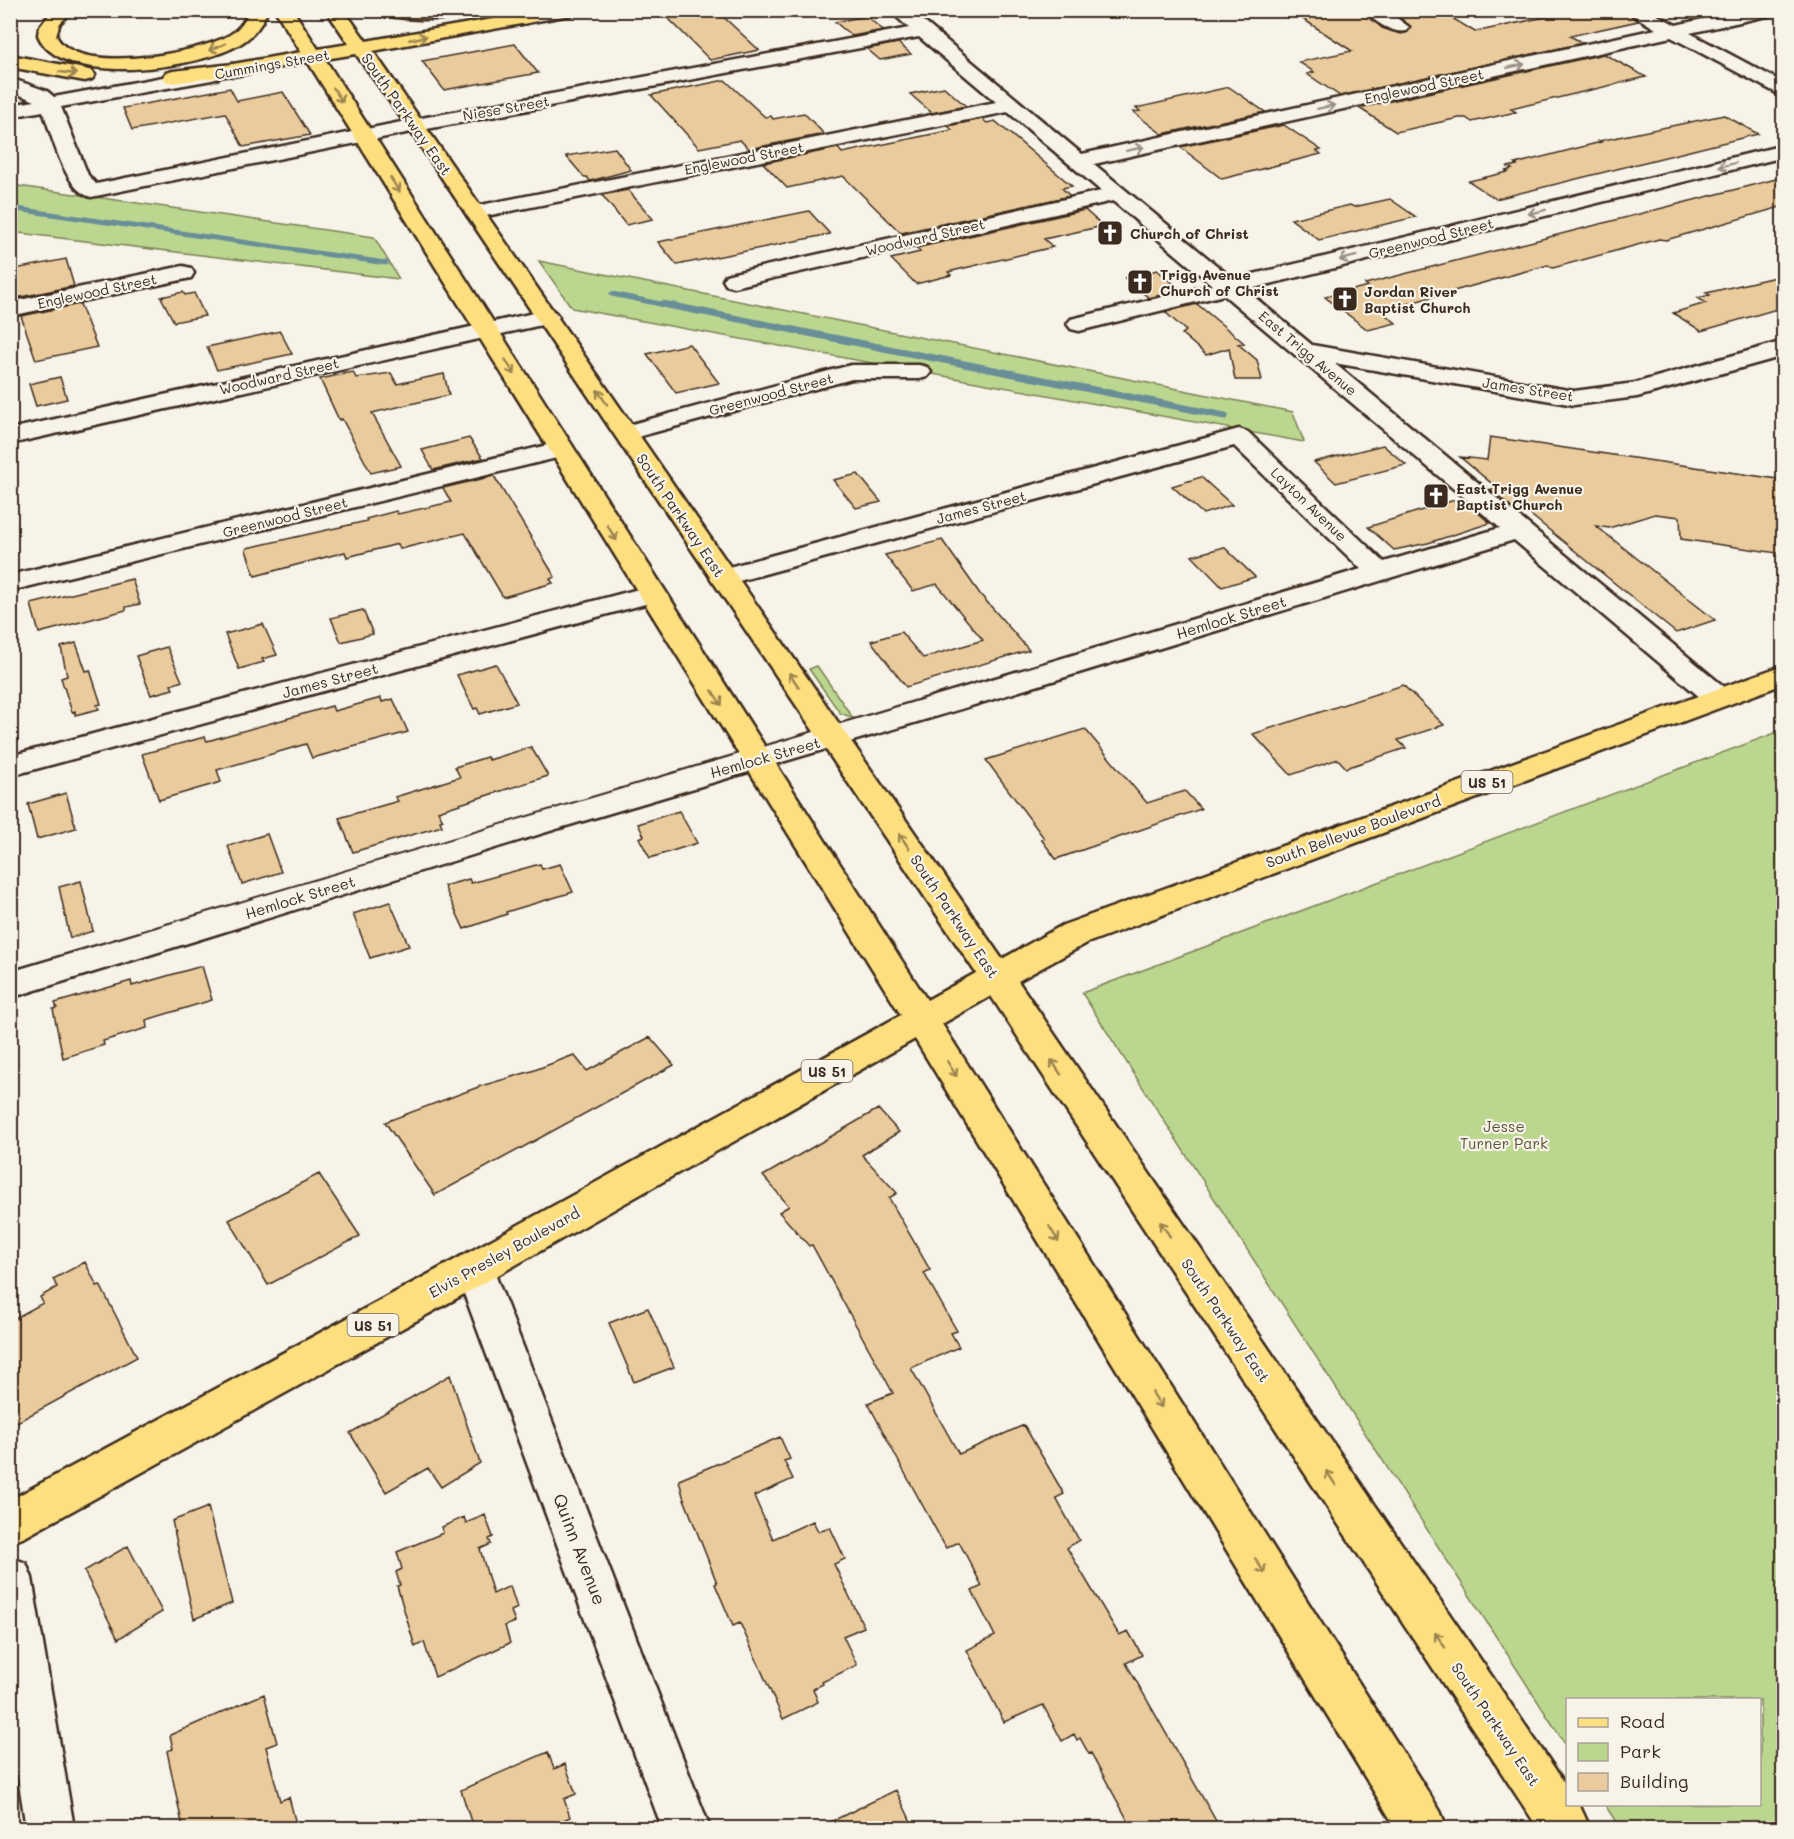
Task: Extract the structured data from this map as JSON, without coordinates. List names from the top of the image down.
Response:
{
  "streets": {
    "main road": [
      "Cummings Street",
      "South Parkway East",
      "US 51",
      "South Bellevue Boulevard",
      "Elvis Presley Boulevard"
    ],
    "street": [
      "Englewood Street",
      "Niese Street",
      "Woodward Street",
      "Greenwood Street",
      "East Trigg Avenue",
      "James Street",
      "Layton Avenue",
      "Hemlock Street",
      "Quinn Avenue"
    ]
  },
  "crossings": [
    ["Cummings Street", "Niese Street"],
    ["Cummings Street", "South Parkway East"],
    ["Englewood Street", "South Parkway East"],
    ["Englewood Street", "East Trigg Avenue"],
    ["Niese Street", "South Parkway East"],
    ["Niese Street", "East Trigg Avenue"],
    ["South Parkway East", "Woodward Street"],
    ["South Parkway East", "Greenwood Street"],
    ["South Parkway East", "James Street"],
    ["South Parkway East", "Hemlock Street"],
    ["South Parkway East", "South Bellevue Boulevard"],
    ["South Parkway East", "Elvis Presley Boulevard"],
    ["Woodward Street", "East Trigg Avenue"],
    ["Greenwood Street", "East Trigg Avenue"],
    ["East Trigg Avenue", "James Street"],
    ["East Trigg Avenue", "Hemlock Street"],
    ["East Trigg Avenue", "South Bellevue Boulevard"],
    ["James Street", "Layton Avenue"],
    ["Layton Avenue", "Hemlock Street"],
    ["South Bellevue Boulevard", "Elvis Presley Boulevard"],
    ["Elvis Presley Boulevard", "Quinn Avenue"]
  ],
  "one_way": ["Englewood Street", "Greenwood Street"],
  "parks": ["Jesse Turner Park"],
  "places": {
    "church": [
      "Church of Christ",
      "Trigg Avenue Church of Christ",
      "Jordan River Baptist Church",
      "East Trigg Avenue Baptist Church"
    ]
  },
  "legend": ["Road", "Park", "Building"]
}
